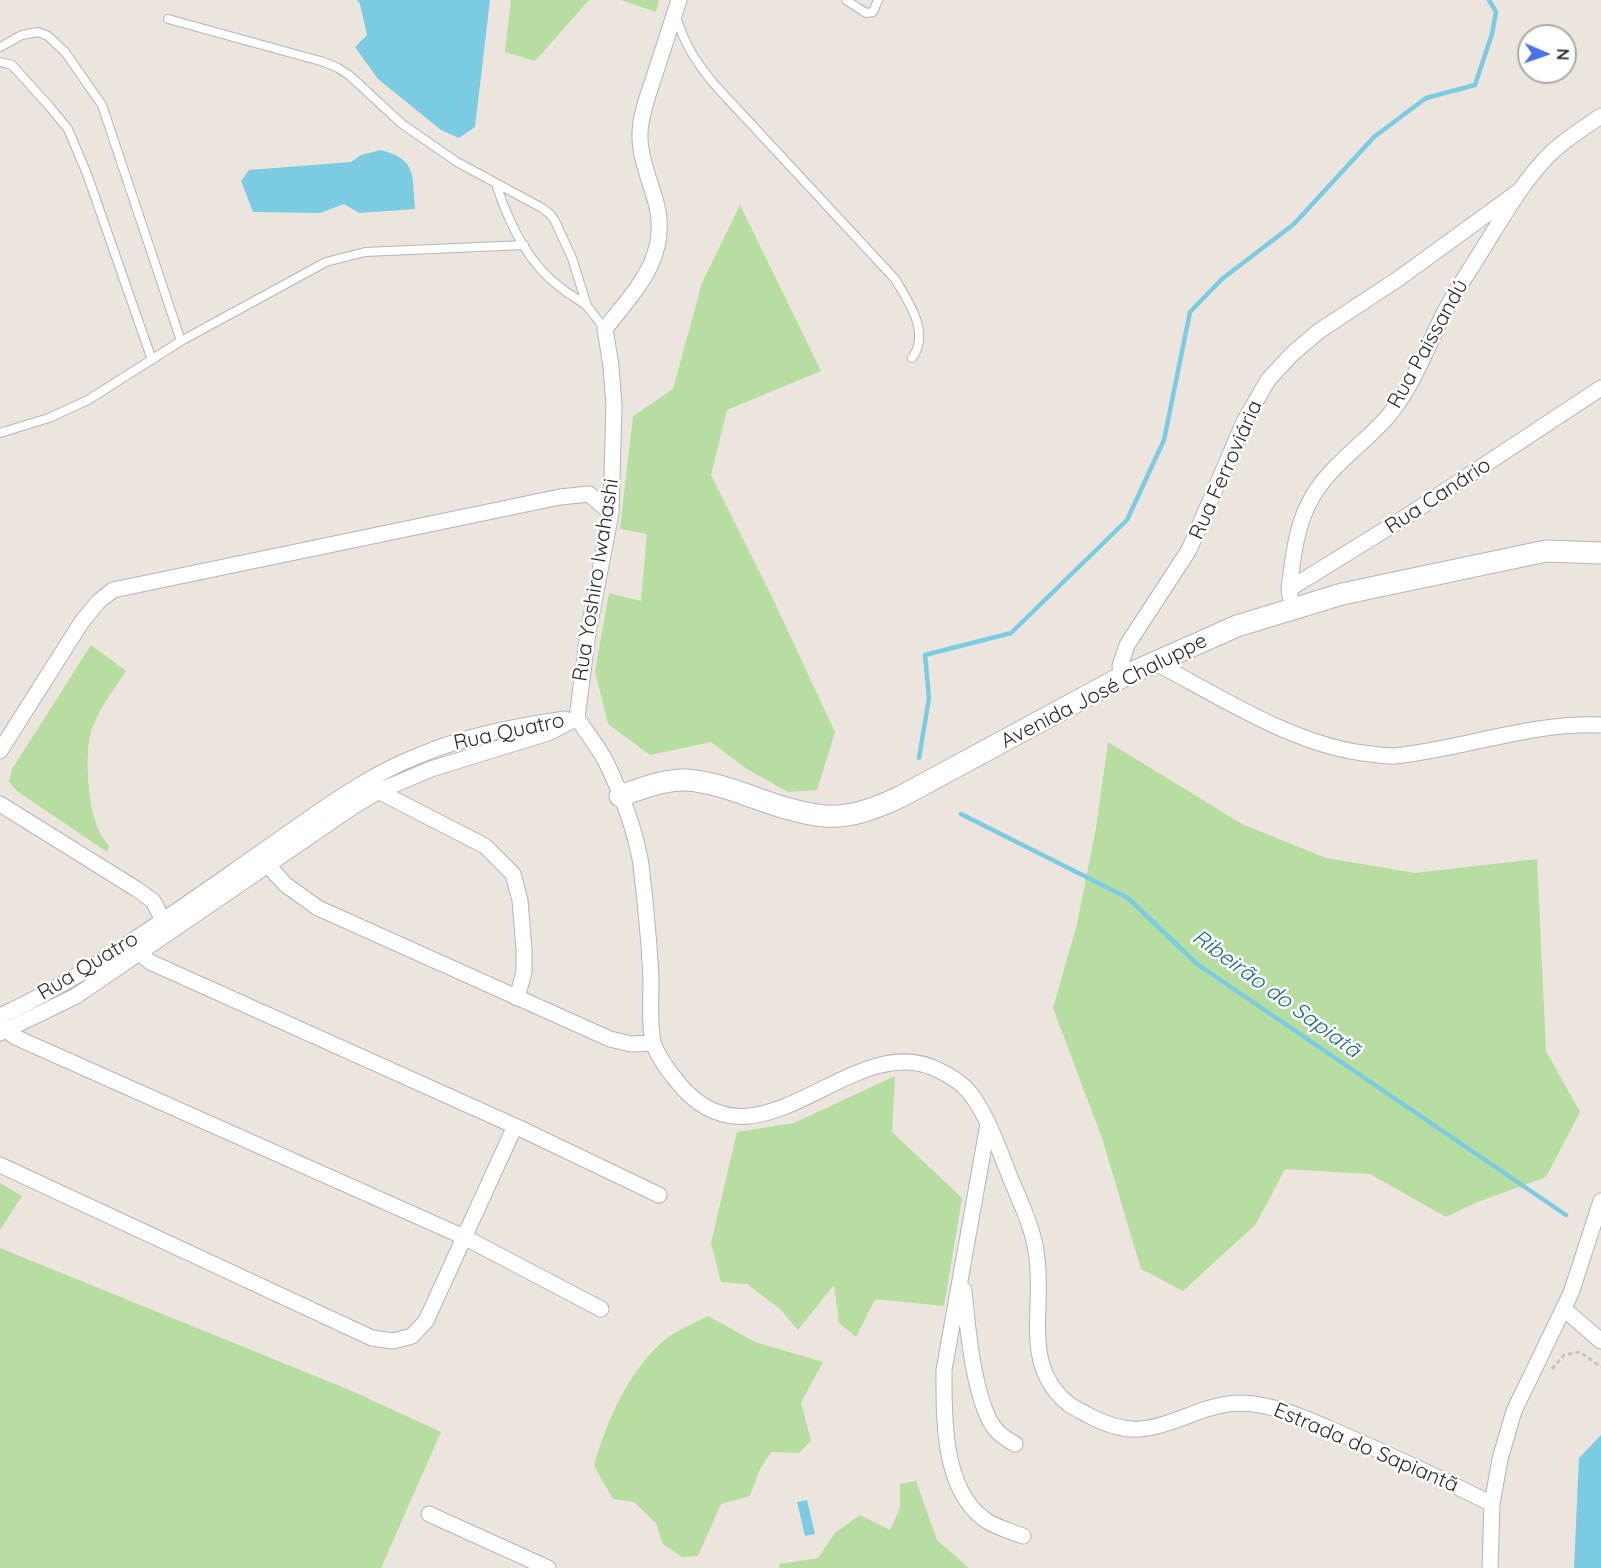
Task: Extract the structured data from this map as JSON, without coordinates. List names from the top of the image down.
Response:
{
  "streets": {
    "street": [
      "Rua Paissandú",
      "Rua Ferroviária",
      "Rua Canário",
      "Rua Yoshiro Iwahashi",
      "Avenida José Chaluppe",
      "Rua Quatro",
      "Estrada do Sapiantã"
    ]
  },
  "crossings": [
    ["Rua Paissandú", "Rua Ferroviária"],
    ["Rua Paissandú", "Rua Canário"],
    ["Rua Paissandú", "Avenida José Chaluppe"],
    ["Rua Ferroviária", "Avenida José Chaluppe"],
    ["Rua Canário", "Avenida José Chaluppe"],
    ["Rua Yoshiro Iwahashi", "Rua Quatro"],
    ["Rua Yoshiro Iwahashi", "Estrada do Sapiantã"],
    ["Avenida José Chaluppe", "Estrada do Sapiantã"],
    ["Rua Quatro", "Estrada do Sapiantã"]
  ],
  "water": ["Ribeirão do Sapiatã"],
  "north": "right"
}
